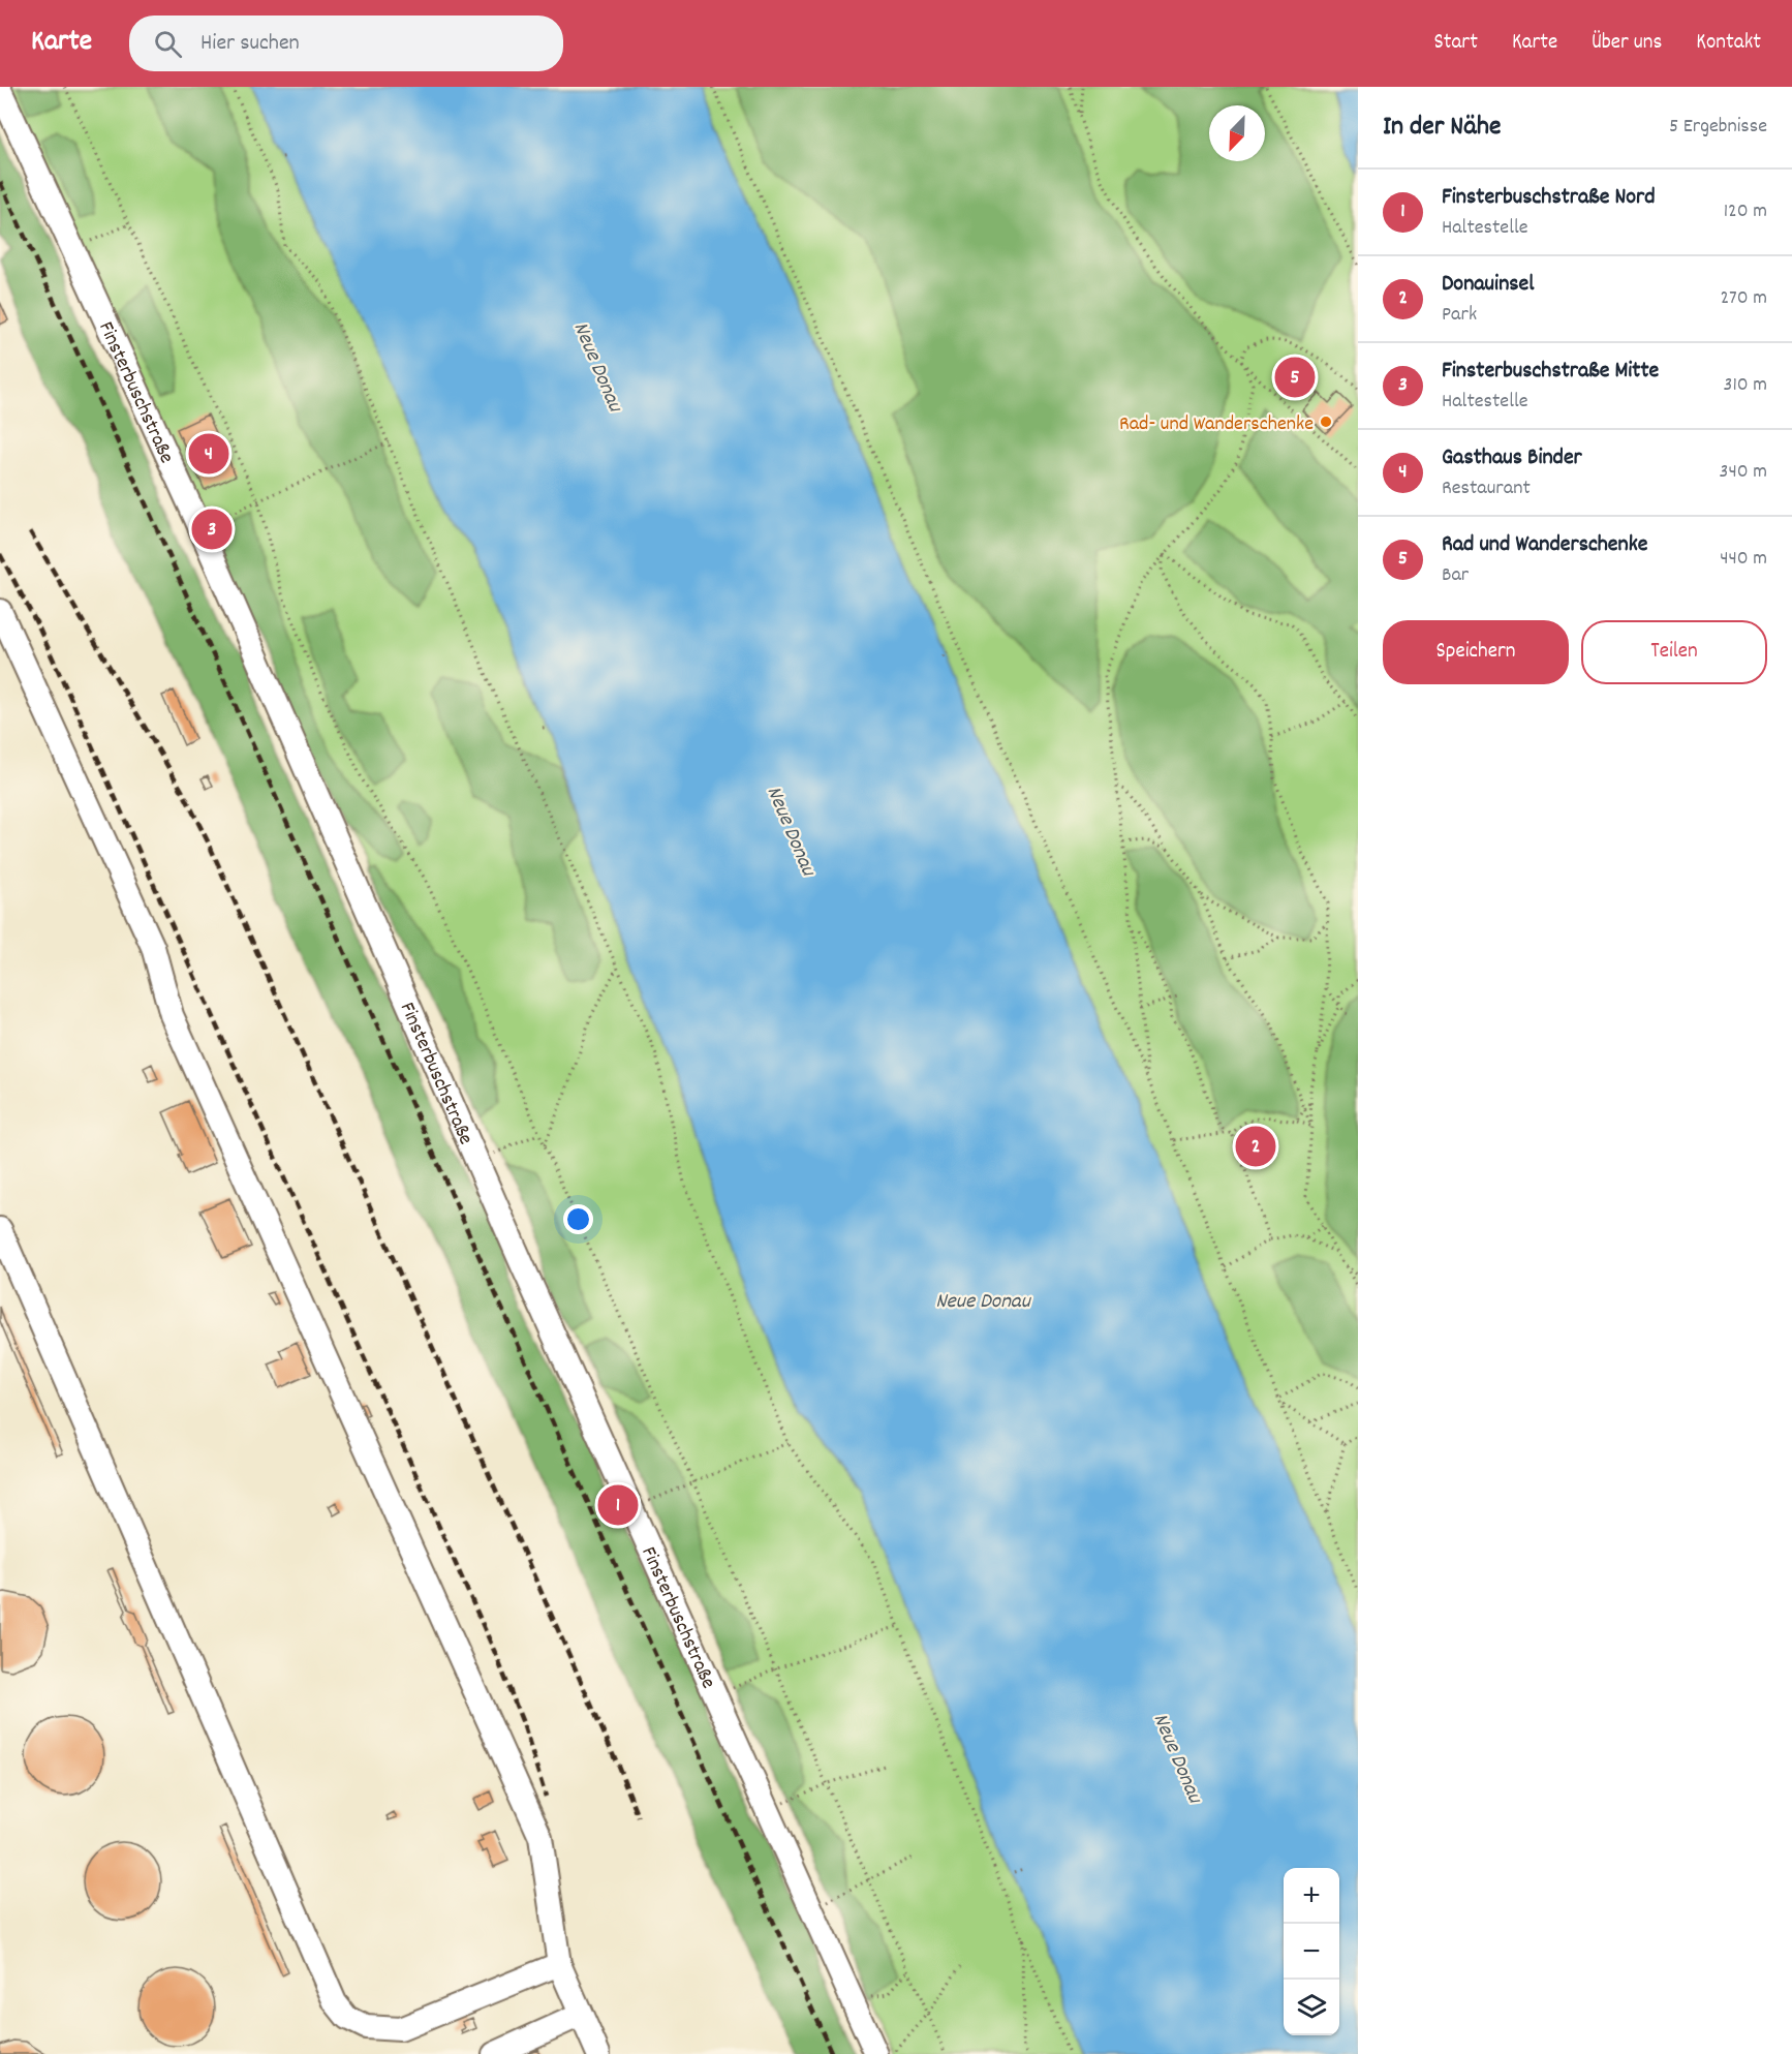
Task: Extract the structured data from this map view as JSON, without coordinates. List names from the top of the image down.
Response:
{
  "streets": {
    "street": ["Finsterbuschstraße"]
  },
  "water": ["Neue Donau"],
  "places": ["Rad- und Wanderschenke"],
  "north": "bottom left",
  "page": {
    "header": "Karte",
    "search": "Hier suchen",
    "nav": [
      "Start",
      "Karte",
      "Über uns",
      "Kontakt"
    ],
    "heading": ["In der Nähe", "5 Ergebnisse"],
    "list": [
      {
        "mark": "1",
        "name": "Finsterbuschstraße Nord",
        "note": "Haltestelle",
        "value": "120 m"
      },
      {
        "mark": "2",
        "name": "Donauinsel",
        "note": "Park",
        "value": "270 m"
      },
      {
        "mark": "3",
        "name": "Finsterbuschstraße Mitte",
        "note": "Haltestelle",
        "value": "310 m"
      },
      {
        "mark": "4",
        "name": "Gasthaus Binder",
        "note": "Restaurant",
        "value": "340 m"
      },
      {
        "mark": "5",
        "name": "Rad und Wanderschenke",
        "note": "Bar",
        "value": "440 m"
      }
    ],
    "pins": [
      "5",
      "4",
      "3",
      "2",
      "1"
    ],
    "buttons": ["Speichern", "Teilen"],
    "map_buttons": ["+", "−"]
  }
}
